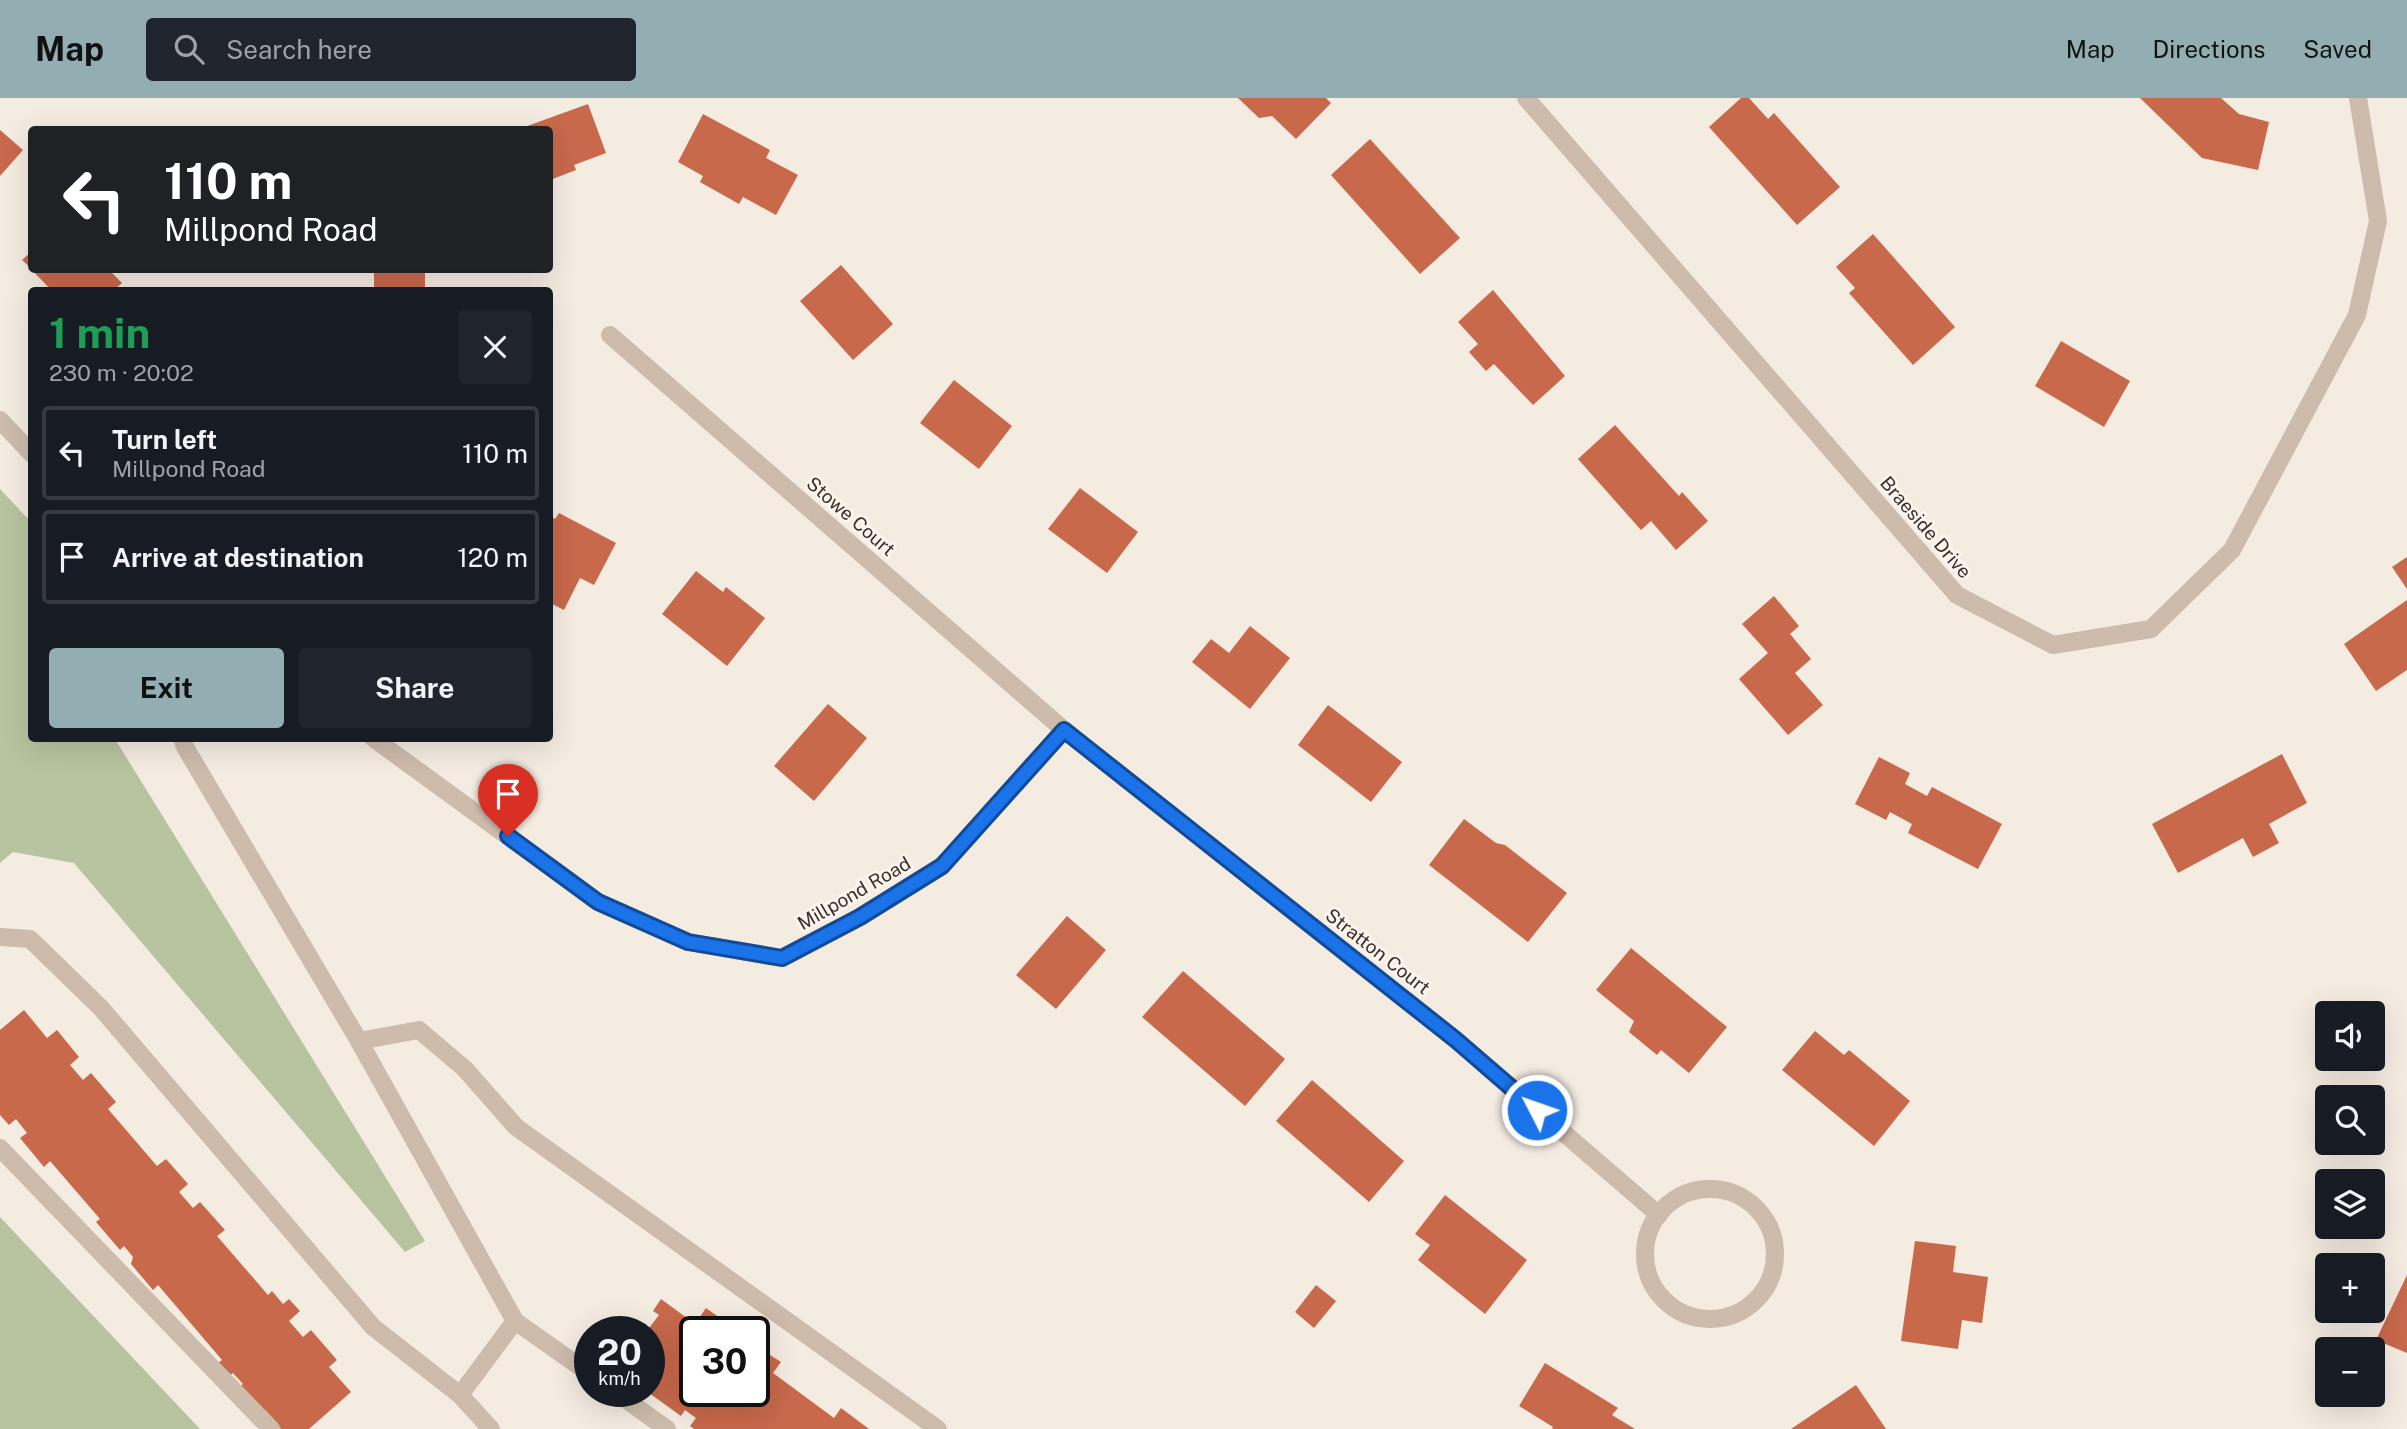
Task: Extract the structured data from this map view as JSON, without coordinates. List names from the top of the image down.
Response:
{
  "streets": {
    "street": [
      "Stowe Court",
      "Braeside Drive",
      "Millpond Road",
      "Stratton Court"
    ]
  },
  "crossings": [
    ["Stowe Court", "Millpond Road"],
    ["Stowe Court", "Stratton Court"],
    ["Millpond Road", "Stratton Court"]
  ],
  "page": {
    "header": "Map",
    "search": "Search here",
    "nav": ["Map", "Directions", "Saved"],
    "turn": ["110 m", "Millpond Road"],
    "heading": ["1 min", "230 m · 20:02"],
    "list": [
      {
        "name": "Turn left",
        "note": "Millpond Road",
        "value": "110 m"
      },
      {
        "name": "Arrive at destination",
        "value": "120 m"
      }
    ],
    "buttons": ["Exit", "Share"],
    "map_buttons": ["+", "−"],
    "speed": "20 km/h",
    "limit": "30"
  }
}
